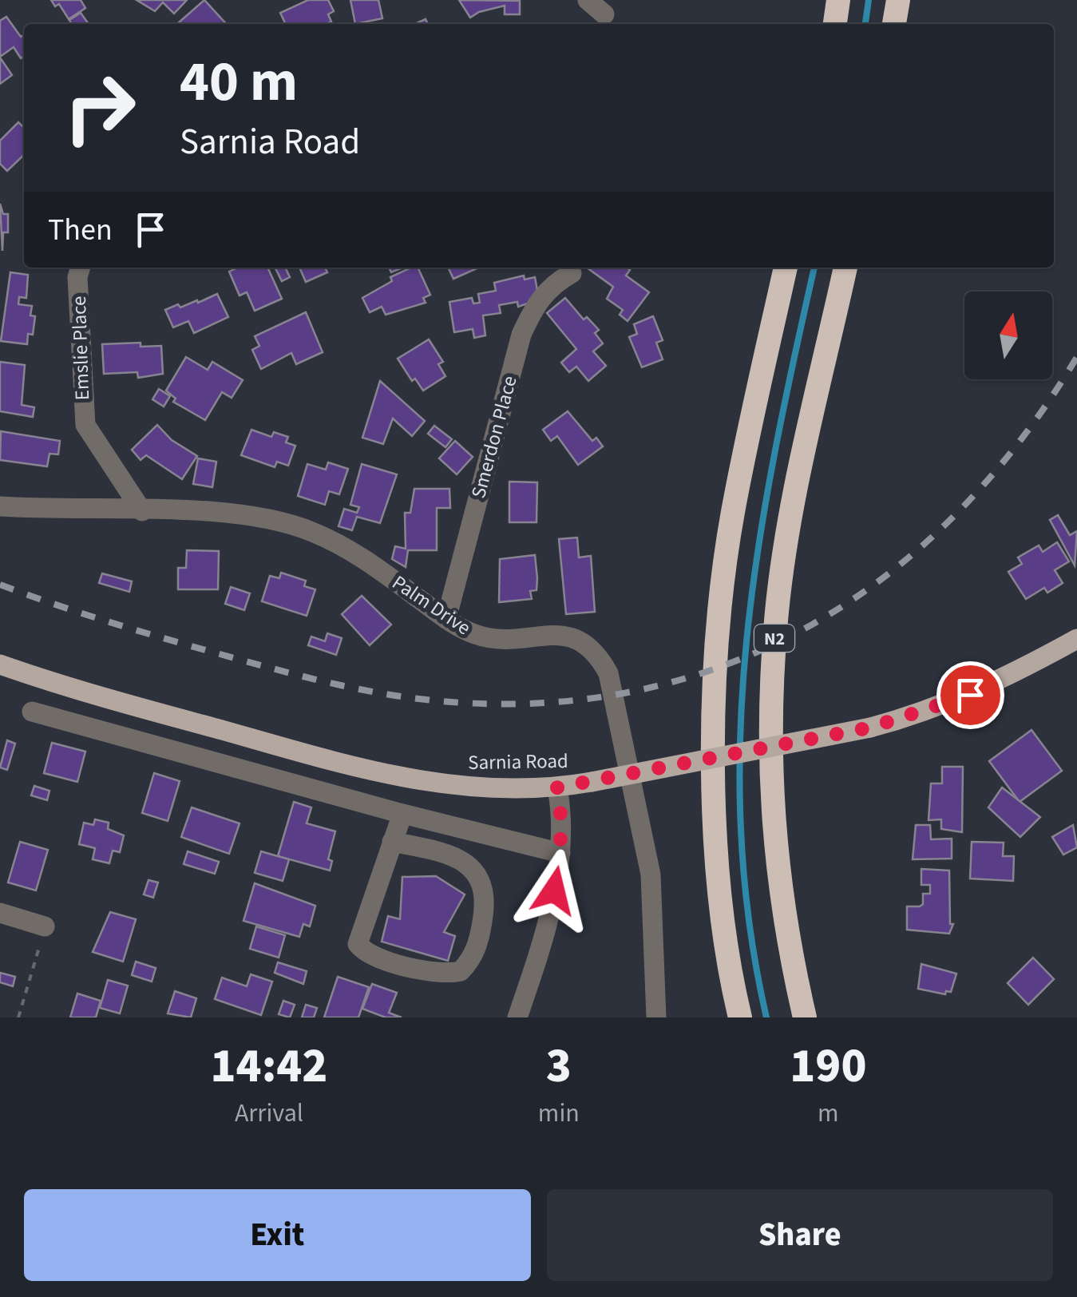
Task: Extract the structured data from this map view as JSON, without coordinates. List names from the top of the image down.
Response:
{
  "streets": {
    "highway": ["N2"],
    "main road": ["Sarnia Road"],
    "street": ["Emslie Place", "Smerdon Place", "Palm Drive"]
  },
  "crossings": [
    ["Emslie Place", "Palm Drive"],
    ["Smerdon Place", "Palm Drive"]
  ],
  "north": "top",
  "page": {
    "turn": ["40 m", "Sarnia Road"],
    "then": "Then",
    "eta": [
      "14:42",
      "Arrival",
      "3",
      "min",
      "190",
      "m"
    ],
    "buttons": ["Exit", "Share"]
  }
}
